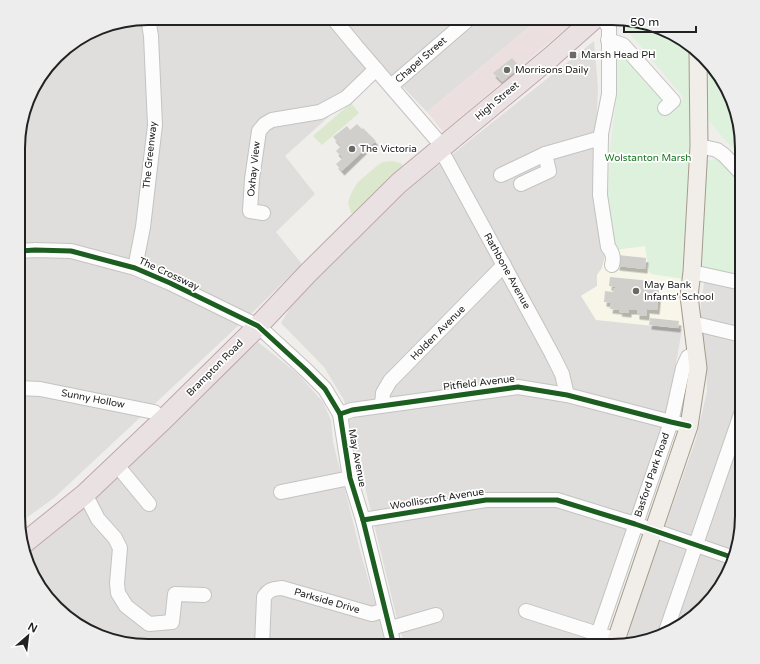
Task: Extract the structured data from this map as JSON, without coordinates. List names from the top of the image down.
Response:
{
  "streets": {
    "highway": ["High Street", "Brampton Road"],
    "main road": ["Basford Park Road"],
    "street": [
      "Chapel Street",
      "The Greenway",
      "Oxhay View",
      "Rathbone Avenue",
      "The Crossway",
      "Holden Avenue",
      "Pitfield Avenue",
      "Sunny Hollow",
      "May Avenue",
      "Woolliscroft Avenue",
      "Parkside Drive"
    ]
  },
  "crossings": [
    ["Chapel Street", "Rathbone Avenue"],
    ["High Street", "Rathbone Avenue"],
    ["High Street", "Brampton Road"],
    ["The Greenway", "The Crossway"],
    ["Oxhay View", "Rathbone Avenue"],
    ["Rathbone Avenue", "Holden Avenue"],
    ["Rathbone Avenue", "Pitfield Avenue"],
    ["The Crossway", "Brampton Road"],
    ["The Crossway", "May Avenue"],
    ["Holden Avenue", "Pitfield Avenue"],
    ["Brampton Road", "Sunny Hollow"],
    ["Brampton Road", "May Avenue"],
    ["Pitfield Avenue", "May Avenue"],
    ["Pitfield Avenue", "Basford Park Road"],
    ["May Avenue", "Woolliscroft Avenue"],
    ["May Avenue", "Parkside Drive"],
    ["Basford Park Road", "Woolliscroft Avenue"]
  ],
  "parks": ["Wolstanton Marsh"],
  "places": {
    "transit": ["Marsh Head PH"],
    "other": ["Morrisons Daily", "The Victoria", "May Bank Infants' School"]
  },
  "scale_bar": "50 m",
  "north": "top right"
}
